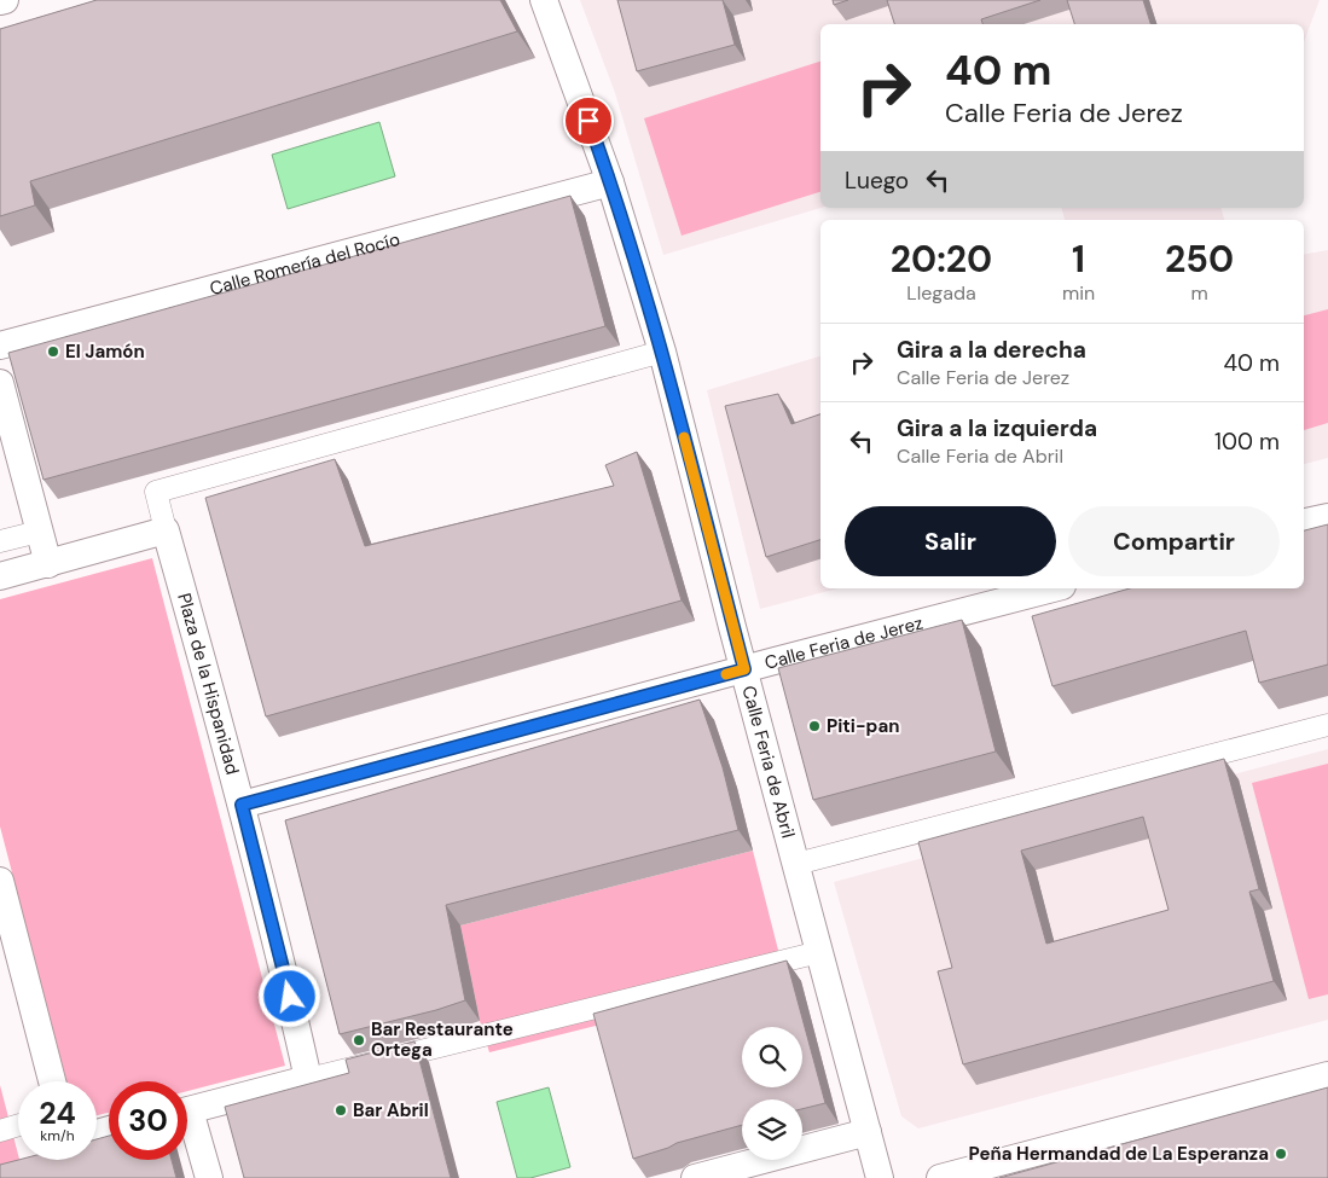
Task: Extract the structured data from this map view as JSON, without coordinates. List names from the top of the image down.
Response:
{
  "streets": {
    "street": [
      "Calle Romería del Rocío",
      "Calle Feria de Jerez",
      "Plaza de la Hispanidad",
      "Calle Feria de Abril"
    ]
  },
  "crossings": [
    ["Calle Romería del Rocío", "Calle Feria de Abril"],
    ["Calle Feria de Jerez", "Plaza de la Hispanidad"],
    ["Calle Feria de Jerez", "Calle Feria de Abril"]
  ],
  "places": [
    "El Jamón",
    "Piti-pan",
    "Bar Restaurante Ortega",
    "Bar Abril",
    "Peña Hermandad de La Esperanza"
  ],
  "page": {
    "turn": ["40 m", "Calle Feria de Jerez"],
    "then": "Luego",
    "eta": [
      "20:20",
      "Llegada",
      "1",
      "min",
      "250",
      "m"
    ],
    "list": [
      {
        "name": "Gira a la derecha",
        "note": "Calle Feria de Jerez",
        "value": "40 m"
      },
      {
        "name": "Gira a la izquierda",
        "note": "Calle Feria de Abril",
        "value": "100 m"
      }
    ],
    "buttons": ["Salir", "Compartir"],
    "speed": "24 km/h",
    "limit": "30"
  }
}
